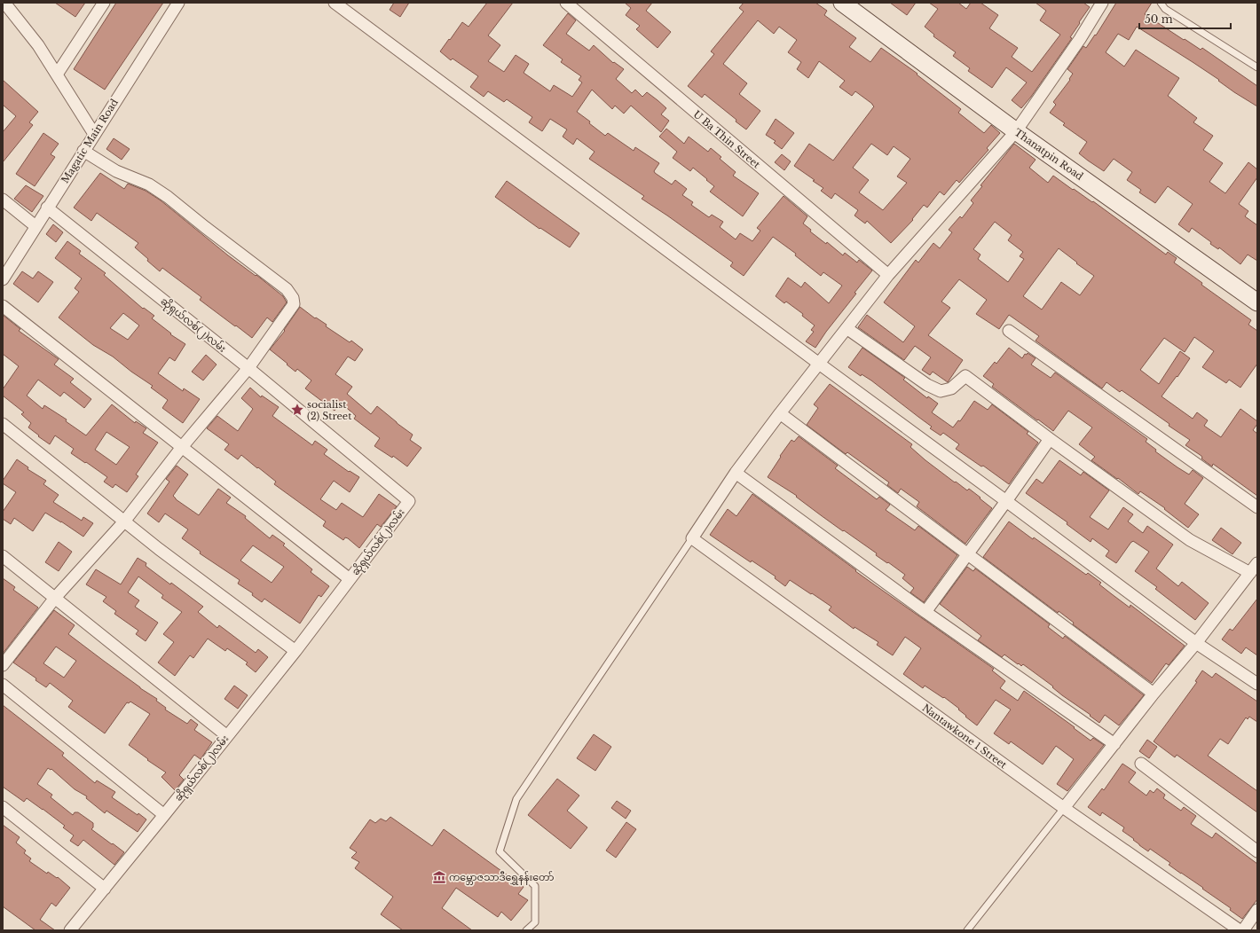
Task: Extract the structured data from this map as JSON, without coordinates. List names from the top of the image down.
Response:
{
  "streets": {
    "main road": ["Thanatpin Road"],
    "street": [
      "U Ba Thin Street",
      "Magatic Main Road",
      "ဆိုရှယ်လစ်(၂)လမ်း",
      "Nantawkone 1 Street"
    ]
  },
  "crossings": [
    ["Magatic Main Road", "ဆိုရှယ်လစ်(၂)လမ်း"]
  ],
  "places": {
    "place": ["socialist (2) Street"],
    "museum": ["ကမ္ဘောဇသာဒီရွှေနန်းတော်"]
  },
  "scale_bar": "50 m"
}
